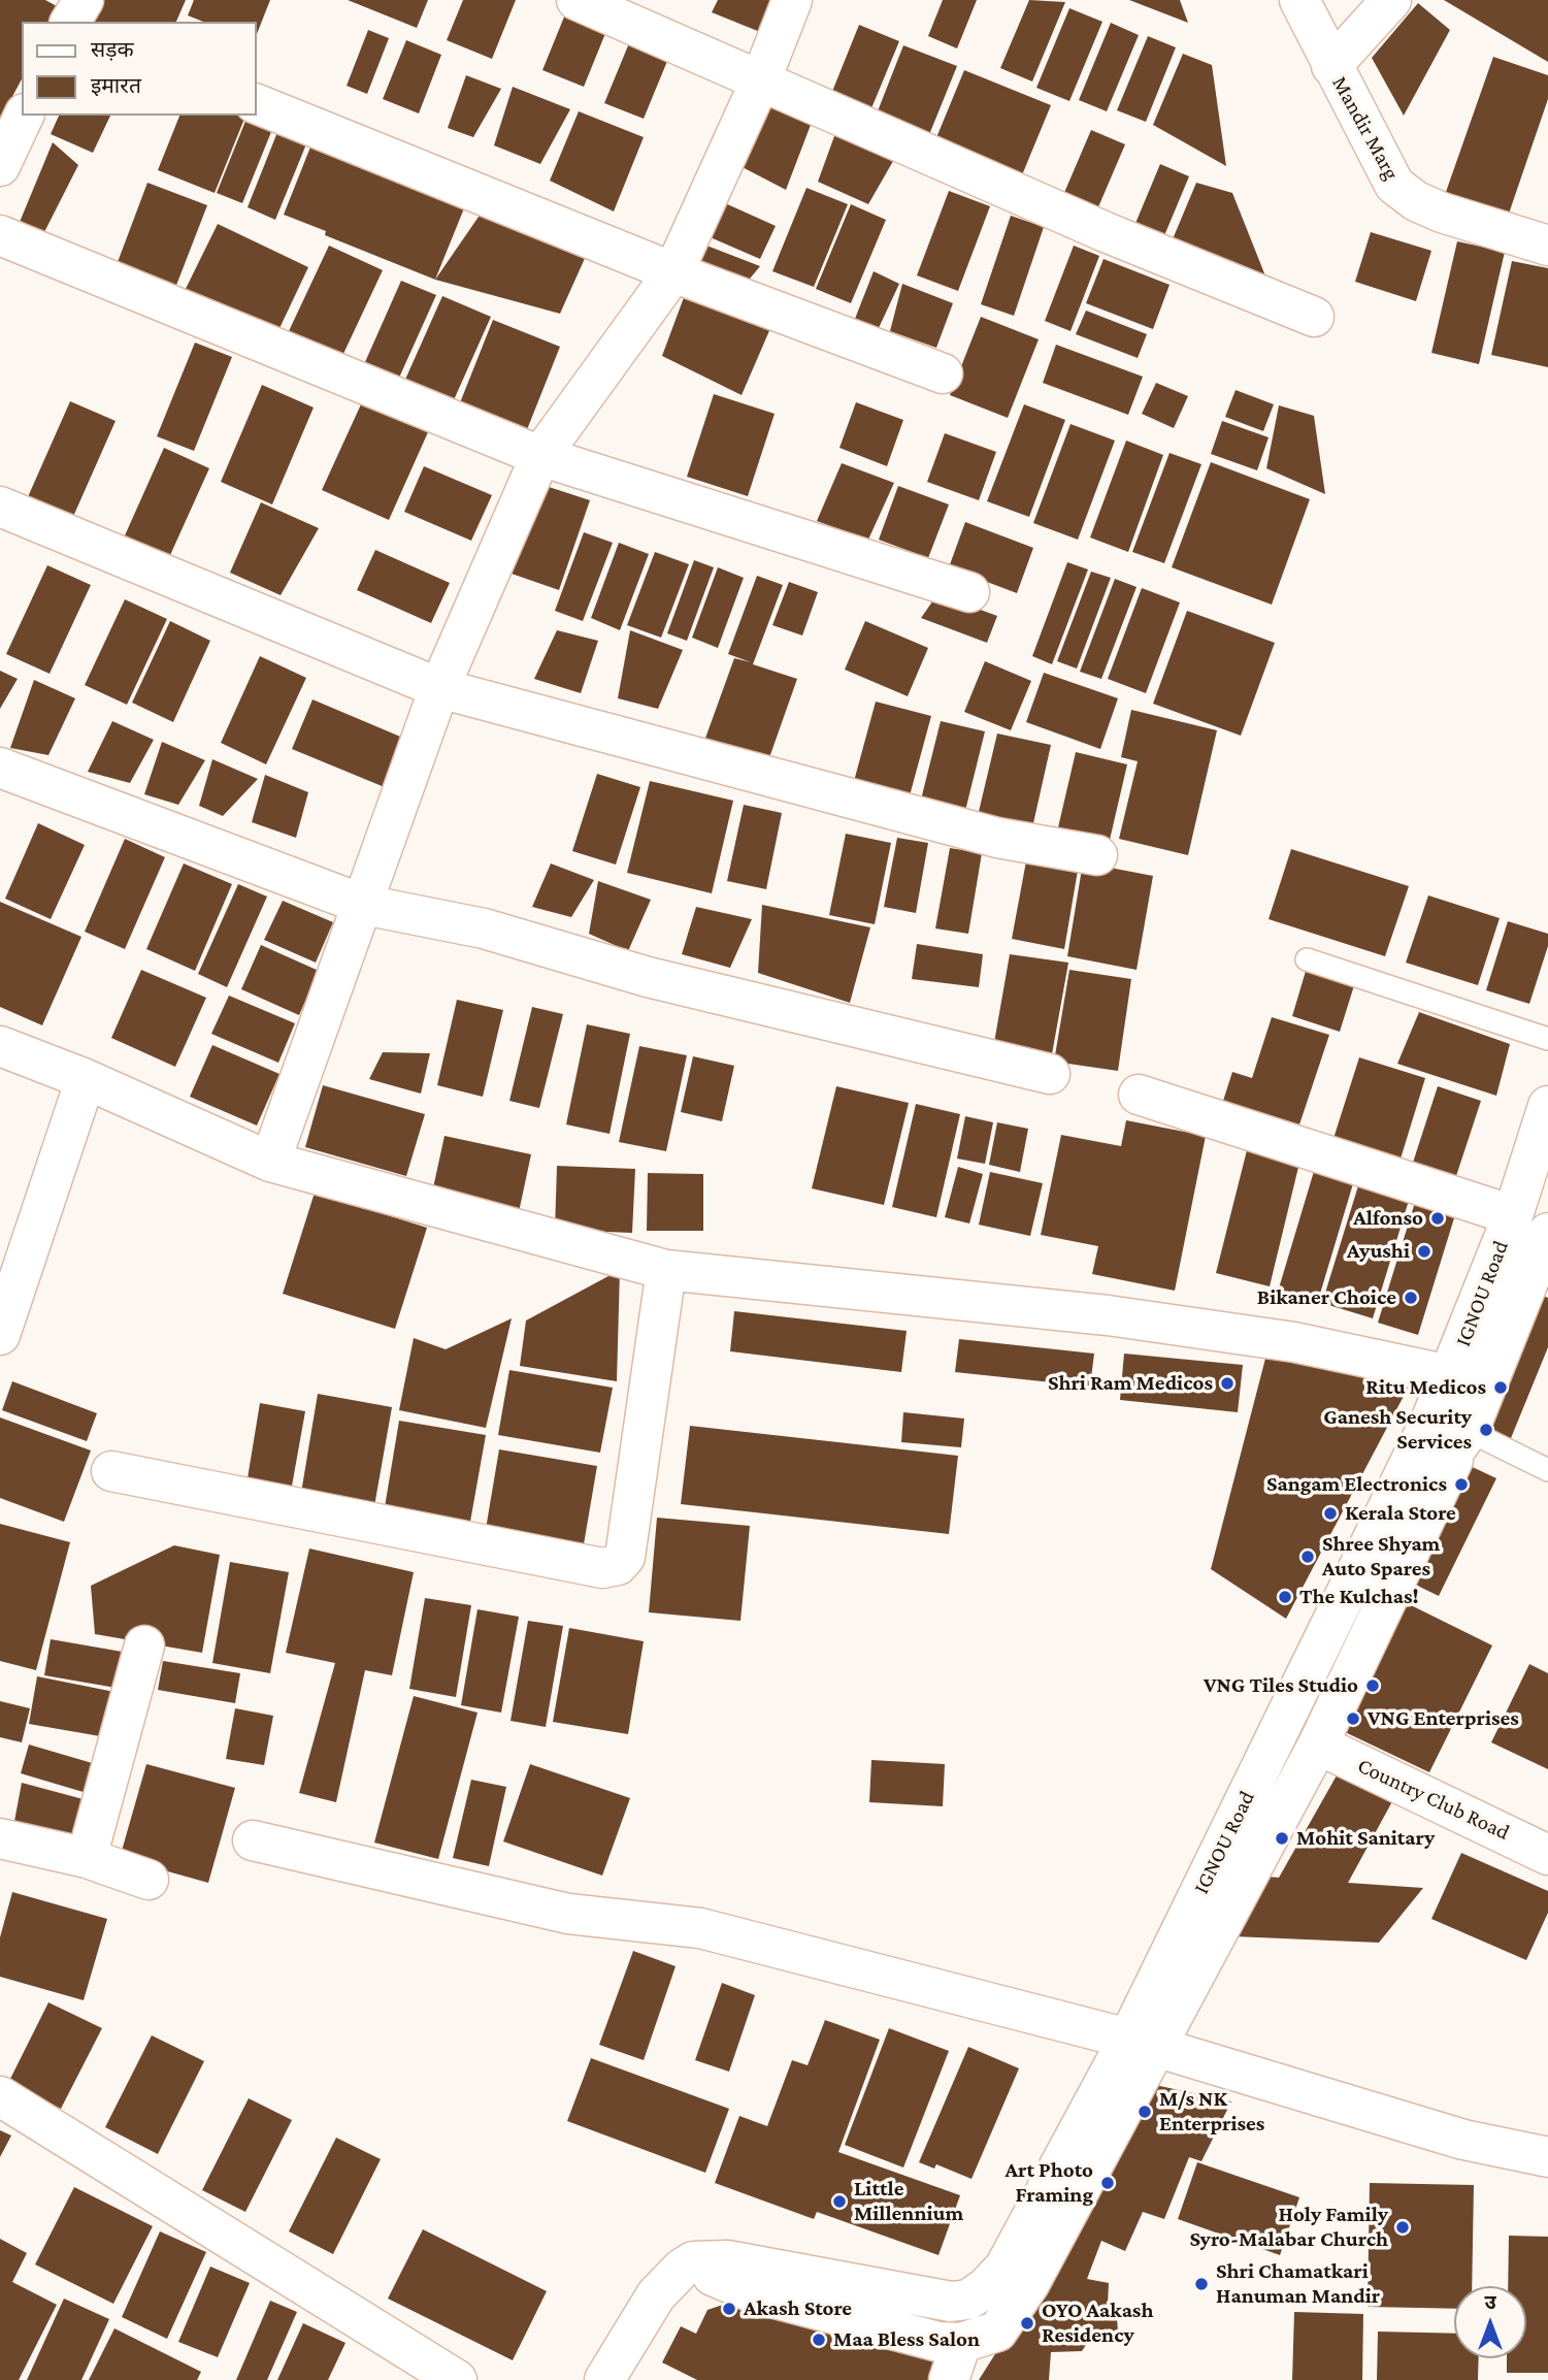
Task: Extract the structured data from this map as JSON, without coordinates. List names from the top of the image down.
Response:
{
  "streets": {
    "street": ["Mandir Marg", "IGNOU Road", "Country Club Road"]
  },
  "crossings": [
    ["IGNOU Road", "Country Club Road"]
  ],
  "places": [
    "Alfonso",
    "Ayushi",
    "Bikaner Choice",
    "Shri Ram Medicos",
    "Ritu Medicos",
    "Ganesh Security Services",
    "Sangam Electronics",
    "Kerala Store",
    "Shree Shyam Auto Spares",
    "The Kulchas!",
    "VNG Tiles Studio",
    "VNG Enterprises",
    "Mohit Sanitary",
    "M/s NK Enterprises",
    "Art Photo Framing",
    "Little Millennium",
    "Holy Family Syro-Malabar Church",
    "Shri Chamatkari Hanuman Mandir",
    "Akash Store",
    "OYO Aakash Residency",
    "Maa Bless Salon"
  ],
  "legend": ["सड़क", "इमारत"],
  "north": "top"
}
